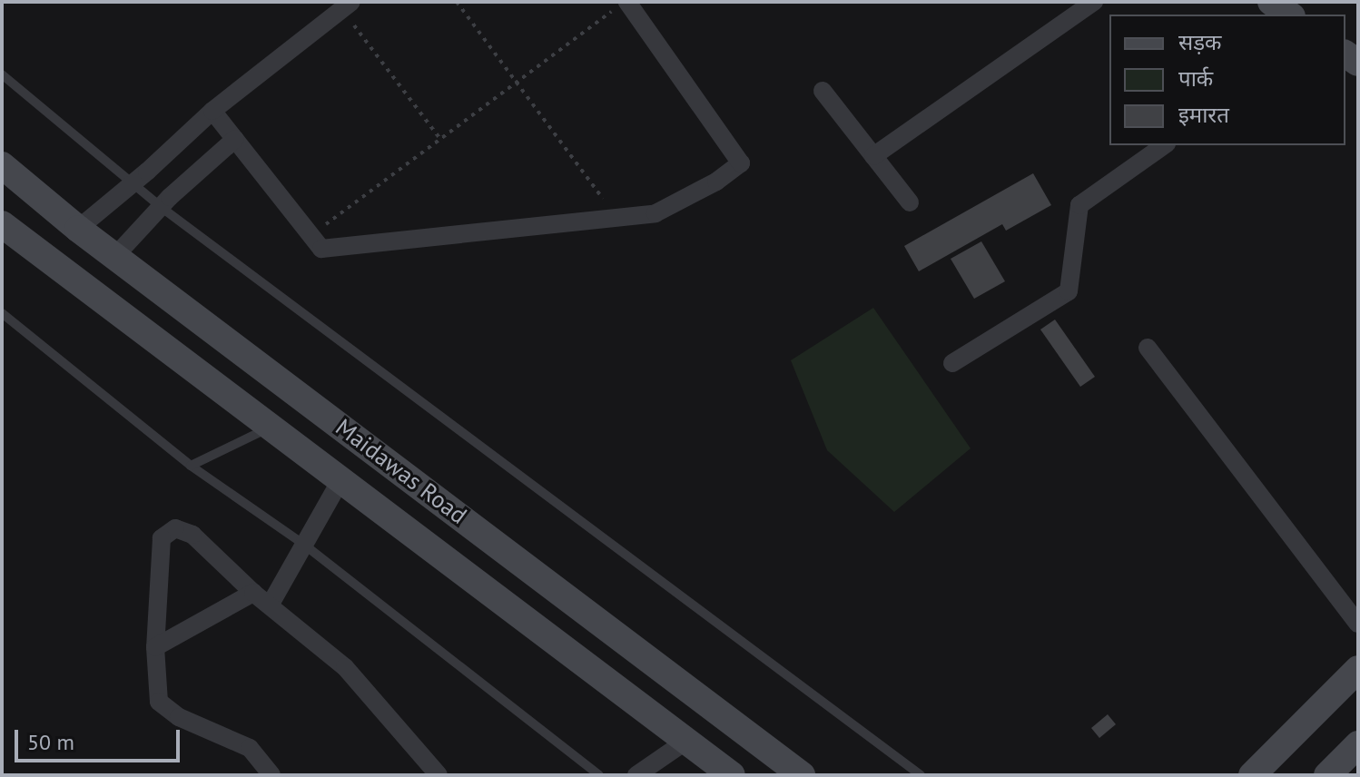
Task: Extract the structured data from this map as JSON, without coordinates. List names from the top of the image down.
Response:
{
  "streets": {
    "street": ["Maidawas Road"]
  },
  "legend": ["सड़क", "पार्क", "इमारत"],
  "scale_bar": "50 m"
}
